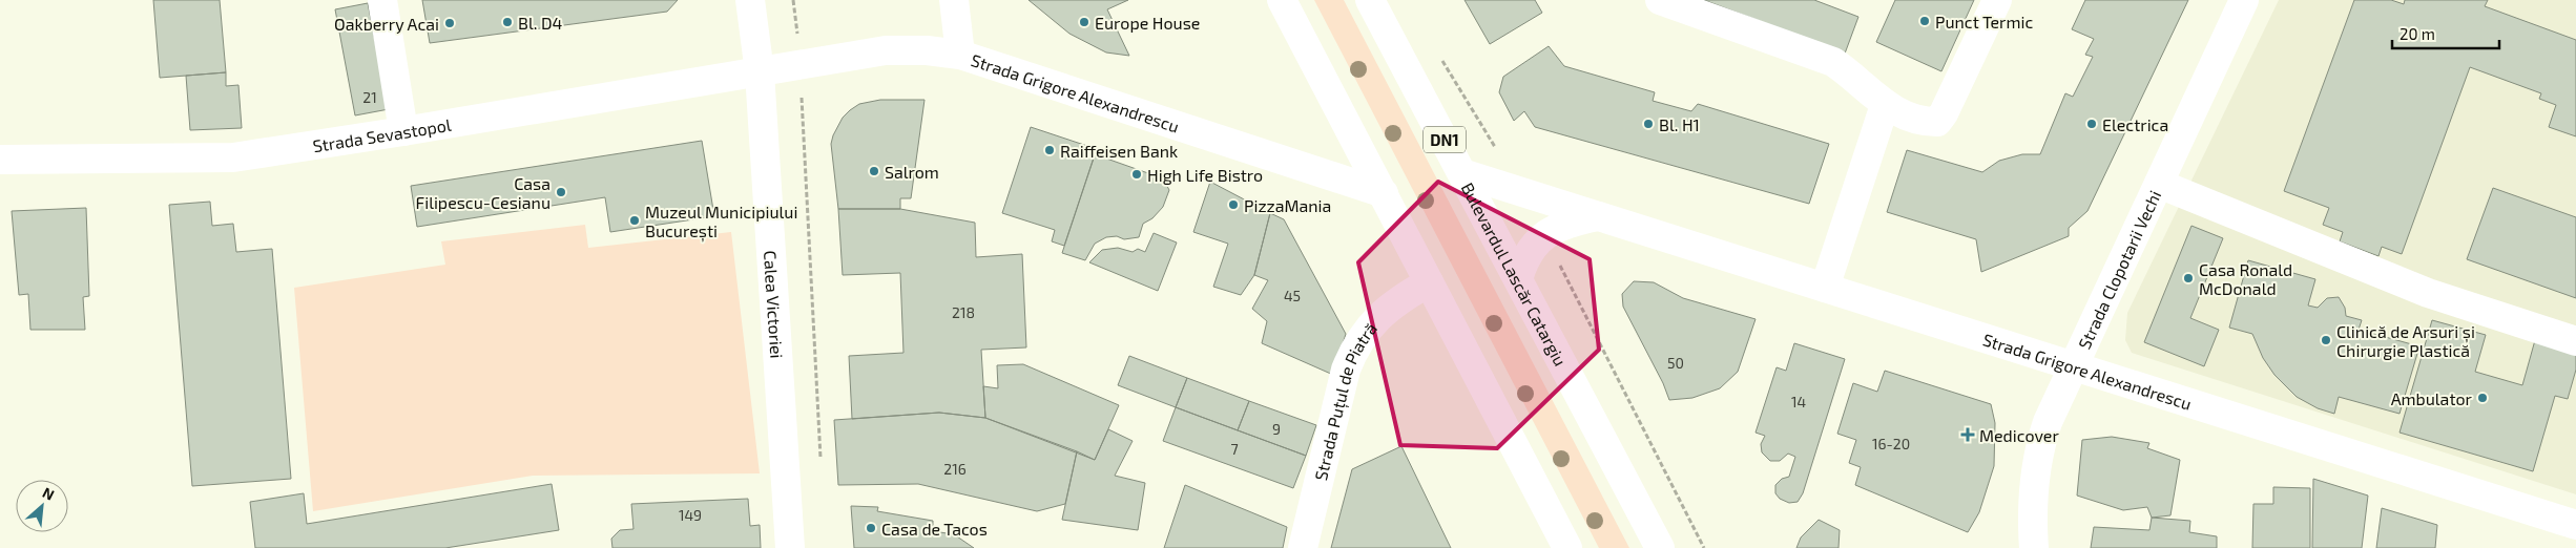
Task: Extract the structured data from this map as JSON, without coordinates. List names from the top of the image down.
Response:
{
  "streets": {
    "street": [
      "Strada Grigore Alexandrescu",
      "Strada Sevastopol",
      "DN1",
      "Strada Clopotarii Vechi",
      "Bulevardul Lascăr Catargiu",
      "Calea Victoriei",
      "Strada Puțul de Piatră"
    ]
  },
  "crossings": [
    ["Strada Grigore Alexandrescu", "Strada Sevastopol"],
    ["Strada Grigore Alexandrescu", "Strada Clopotarii Vechi"],
    ["Strada Grigore Alexandrescu", "Bulevardul Lascăr Catargiu"],
    ["Strada Grigore Alexandrescu", "Calea Victoriei"],
    ["Strada Sevastopol", "Calea Victoriei"]
  ],
  "places": {
    "other": [
      "Punct Termic",
      "Bl. D4",
      "Europe House",
      "Oakberry Acai",
      "Bl. H1",
      "Electrica",
      "Raiffeisen Bank",
      "Salrom",
      "High Life Bistro",
      "Casa Filipescu-Cesianu",
      "PizzaMania",
      "Muzeul Municipiului București",
      "Casa Ronald McDonald",
      "Clinică de Arsuri și Chirurgie Plastică",
      "Ambulator",
      "Casa de Tacos"
    ],
    "health": ["Medicover"]
  },
  "house_numbers": [
    "21",
    "45",
    "218",
    "50",
    "14",
    "9",
    "16-20",
    "7",
    "216",
    "149"
  ],
  "scale_bar": "20 m",
  "north": "top right"
}
